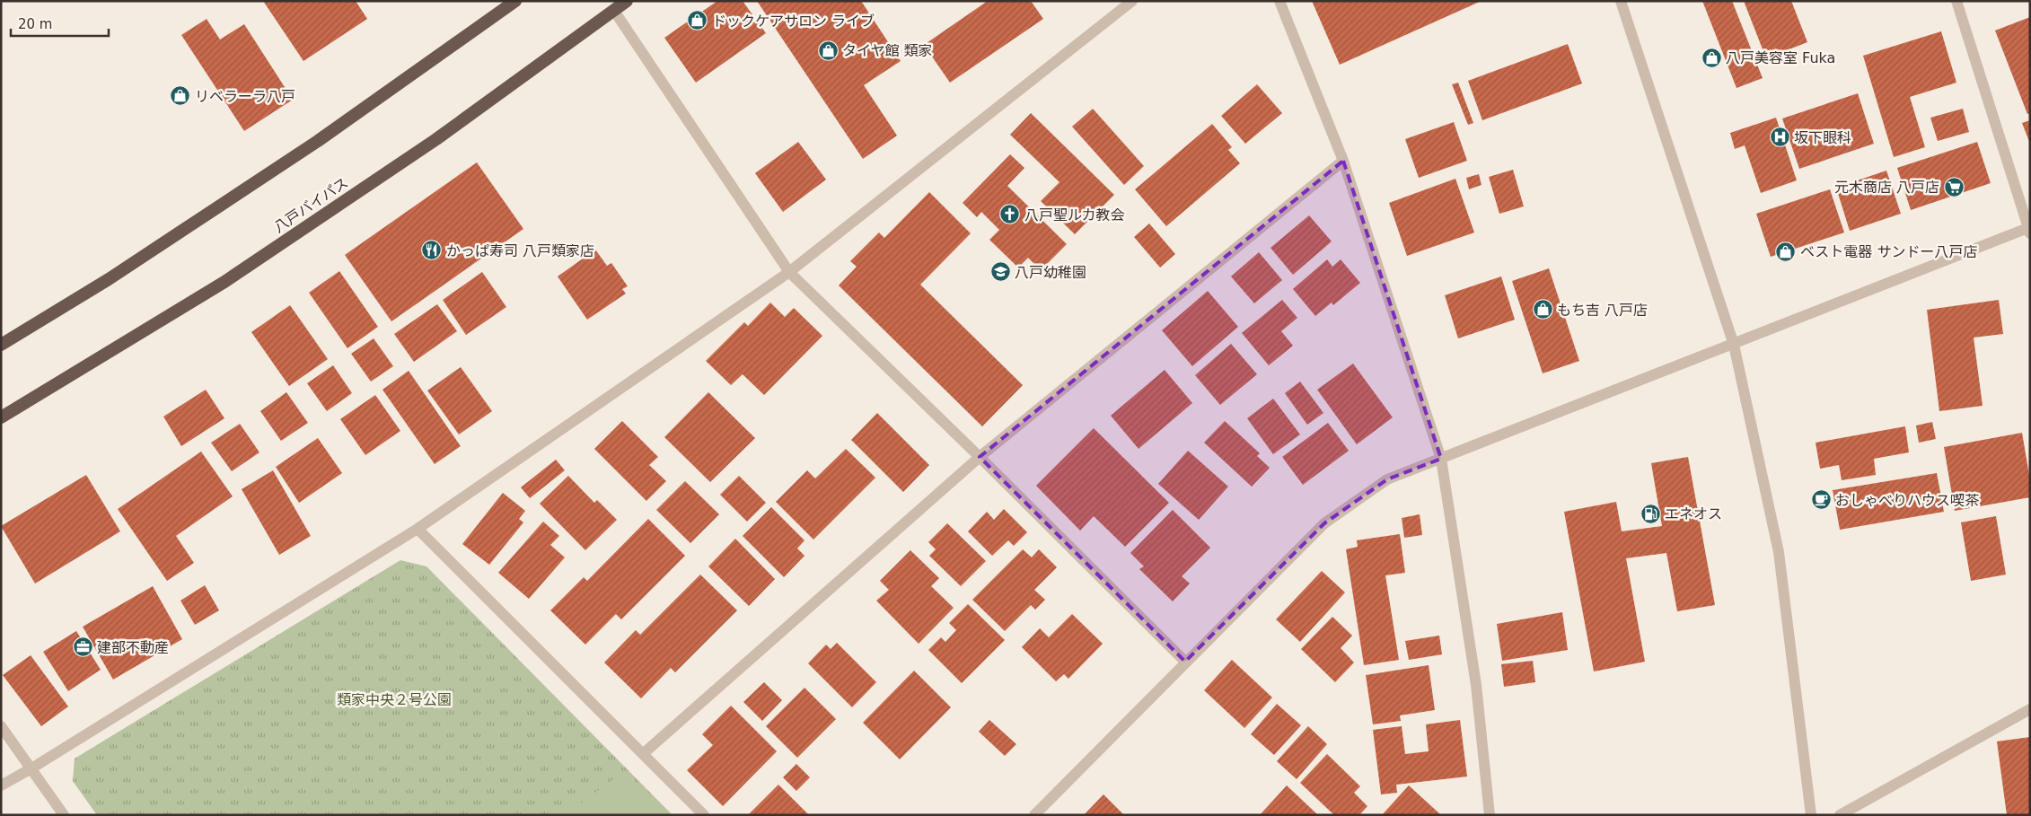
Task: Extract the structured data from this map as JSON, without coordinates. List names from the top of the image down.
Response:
{
  "streets": {
    "highway": ["八戸バイパス"]
  },
  "parks": ["類家中央２号公園"],
  "places": {
    "shop": [
      "ドックケアサロン ライブ",
      "タイヤ館 類家",
      "八戸美容室 Fuka",
      "リベラーラ八戸",
      "ベスト電器 サンドー八戸店",
      "もち吉 八戸店"
    ],
    "hospital": ["坂下眼科"],
    "supermarket": ["元木商店 八戸店"],
    "church": ["八戸聖ルカ教会"],
    "restaurant": ["かっぱ寿司 八戸類家店"],
    "school or university": ["八戸幼稚園"],
    "cafe": ["おしゃべりハウス喫茶"],
    "fuel station": ["エネオス"],
    "office": ["建部不動産"]
  },
  "scale_bar": "20 m"
}
